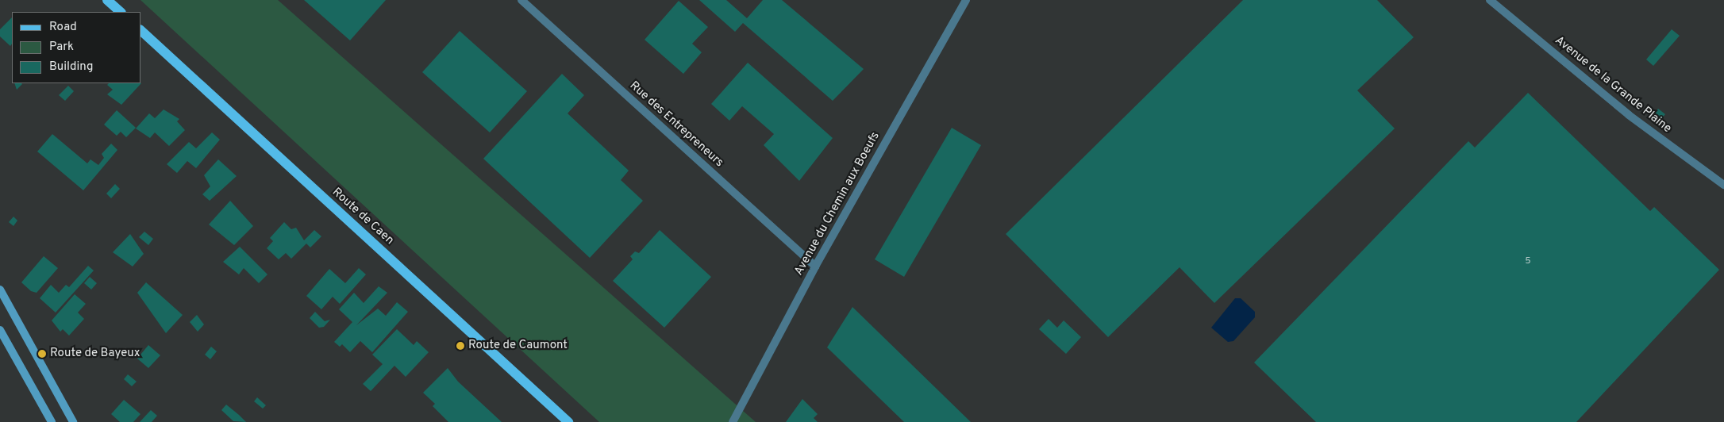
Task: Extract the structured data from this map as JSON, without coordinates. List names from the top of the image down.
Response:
{
  "streets": {
    "main road": ["Route de Caen"],
    "street": ["Avenue de la Grande Plaine", "Rue des Entrepreneurs", "Avenue du Chemin aux Boeufs"]
  },
  "crossings": [
    ["Rue des Entrepreneurs", "Avenue du Chemin aux Boeufs"]
  ],
  "places": ["Route de Caumont", "Route de Bayeux"],
  "house_numbers": ["5"],
  "legend": ["Road", "Park", "Building"]
}
